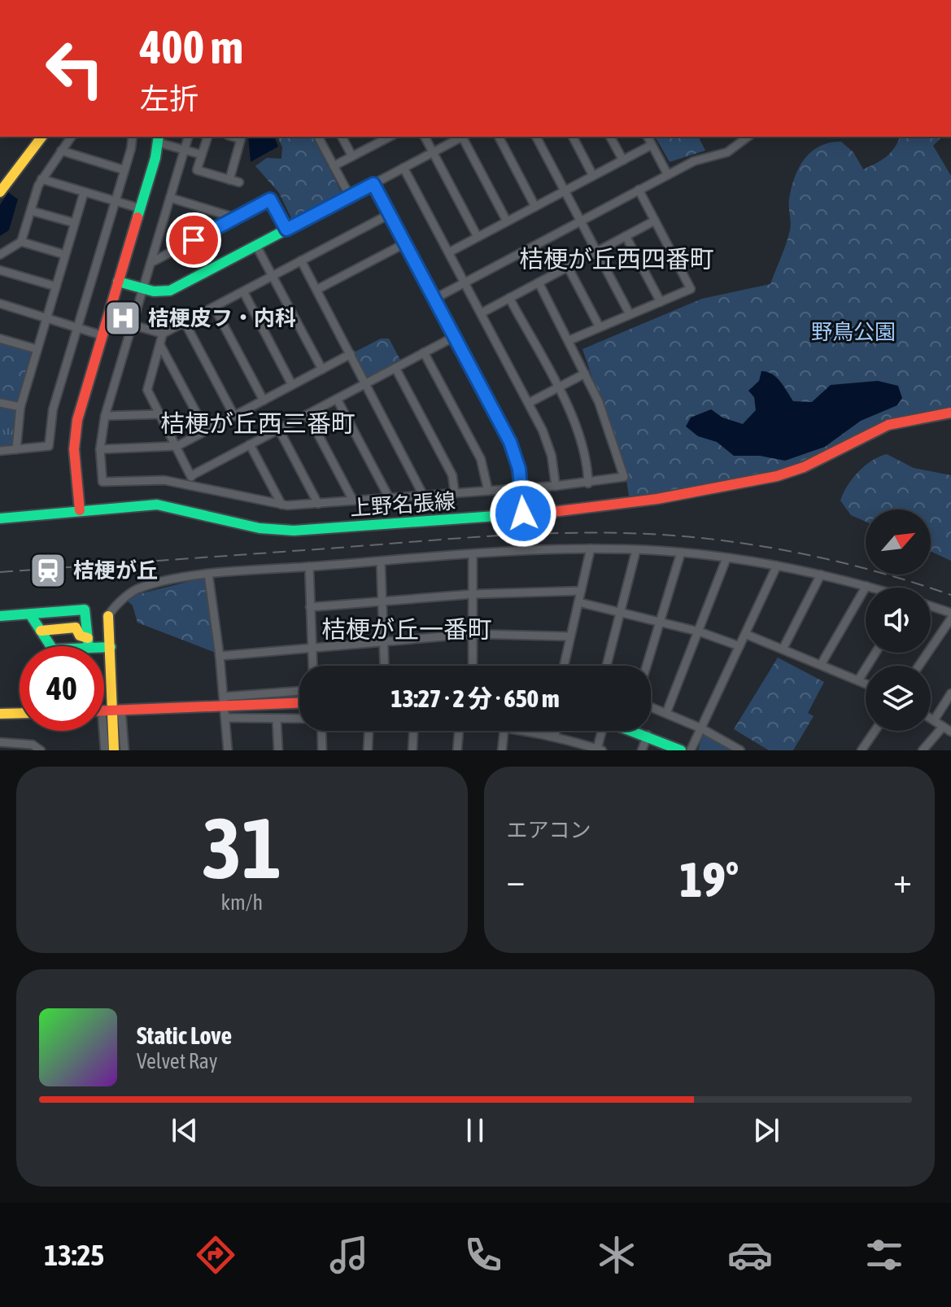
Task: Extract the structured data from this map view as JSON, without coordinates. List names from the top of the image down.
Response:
{
  "streets": {
    "main road": ["上野名張線"]
  },
  "districts": ["桔梗が丘西四番町", "桔梗が丘西三番町", "桔梗が丘一番町"],
  "parks": ["野鳥公園"],
  "places": {
    "hospital": ["桔梗皮フ・内科"],
    "station": ["桔梗が丘"]
  },
  "north": "top right",
  "page": {
    "turn": ["400 m", "左折"],
    "limit": "40",
    "trip": "13:27 · 2 分 · 650 m",
    "tile": [
      ["31", "km/h"],
      "エアコン"
    ],
    "heat": ["−", "19°", "+"],
    "song": ["Static Love", "Velvet Ray"],
    "tabs": "13:25"
  }
}
